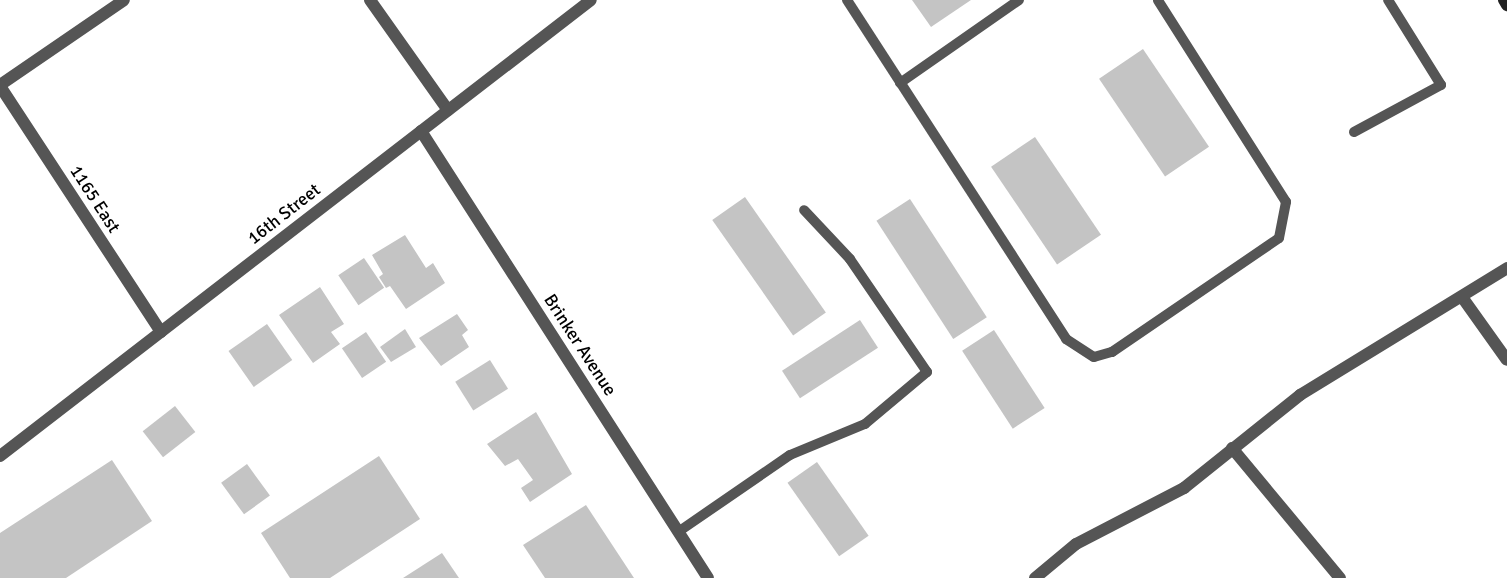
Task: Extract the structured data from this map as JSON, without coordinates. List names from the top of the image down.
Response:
{
  "streets": {
    "street": ["1165 East", "16th Street", "Brinker Avenue"]
  },
  "crossings": [
    ["1165 East", "16th Street"],
    ["16th Street", "Brinker Avenue"]
  ]
}
